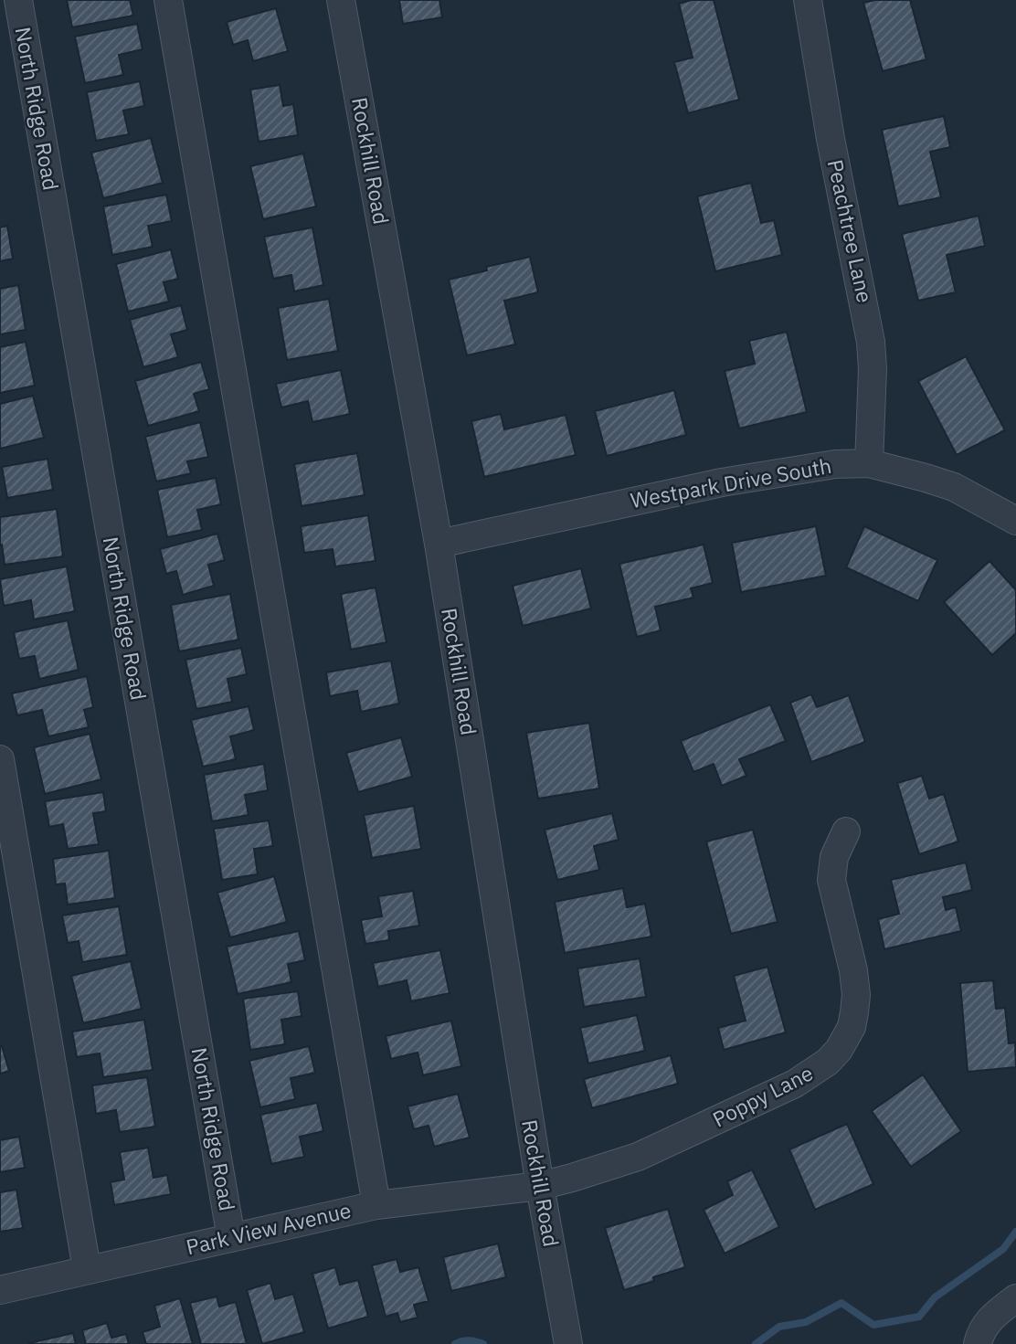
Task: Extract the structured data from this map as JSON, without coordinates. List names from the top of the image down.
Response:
{
  "streets": {
    "street": [
      "North Ridge Road",
      "Rockhill Road",
      "Peachtree Lane",
      "Westpark Drive South",
      "Poppy Lane",
      "Park View Avenue"
    ]
  },
  "crossings": [
    ["North Ridge Road", "Park View Avenue"],
    ["Rockhill Road", "Westpark Drive South"],
    ["Rockhill Road", "Poppy Lane"],
    ["Rockhill Road", "Park View Avenue"],
    ["Peachtree Lane", "Westpark Drive South"],
    ["Poppy Lane", "Park View Avenue"]
  ]
}
